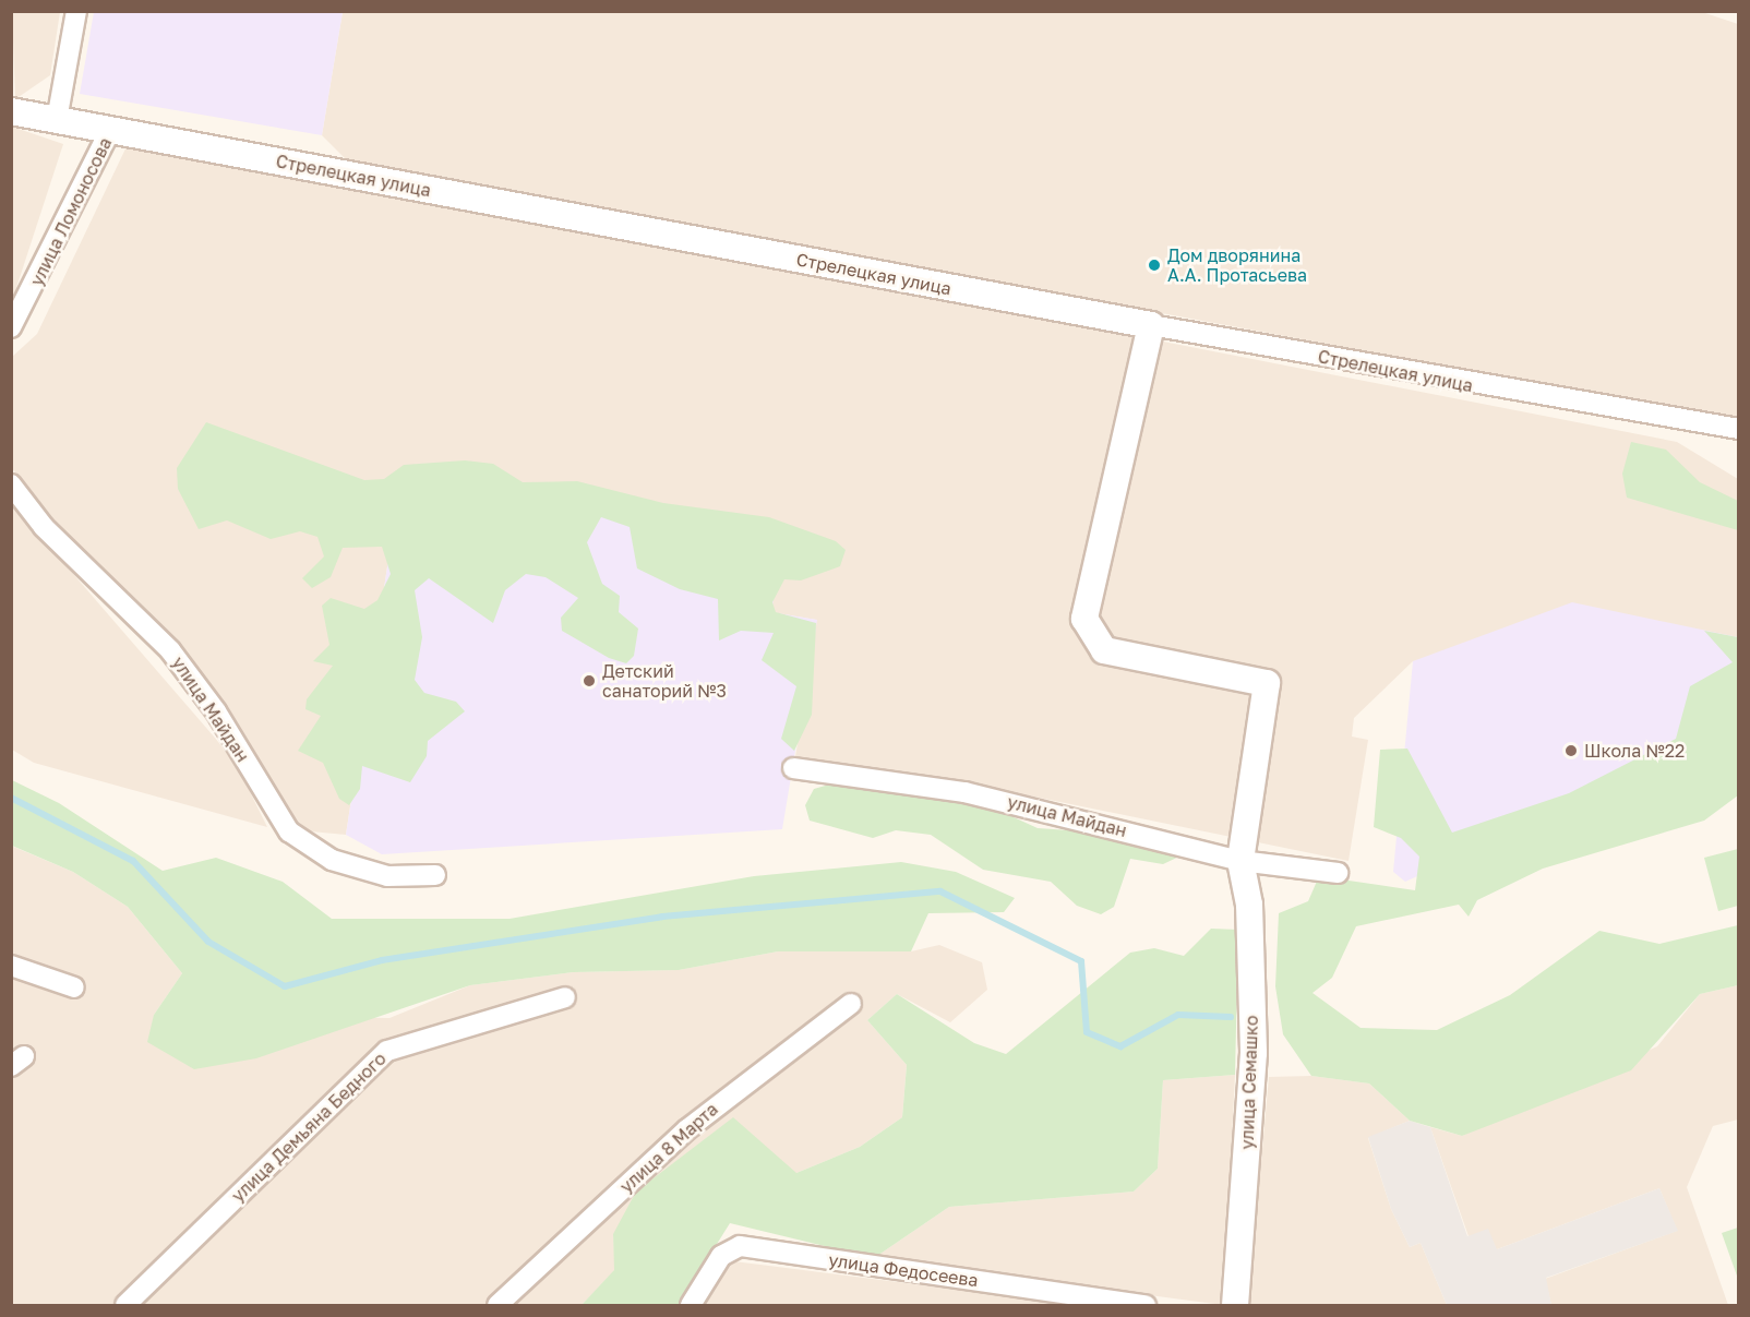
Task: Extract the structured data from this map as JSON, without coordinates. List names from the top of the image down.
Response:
{
  "streets": {
    "street": [
      "Стрелецкая улица",
      "улица Ломоносова",
      "улица Майдан",
      "улица Семашко",
      "улица Демьяна Бедного",
      "улица 8 Марта",
      "улица Федосеева"
    ]
  },
  "crossings": [
    ["Стрелецкая улица", "улица Ломоносова"],
    ["Стрелецкая улица", "улица Семашко"],
    ["улица Майдан", "улица Семашко"]
  ],
  "places": ["Дом дворянина А.А. Протасьева", "Детский санаторий №3", "Школа №22"]
}
